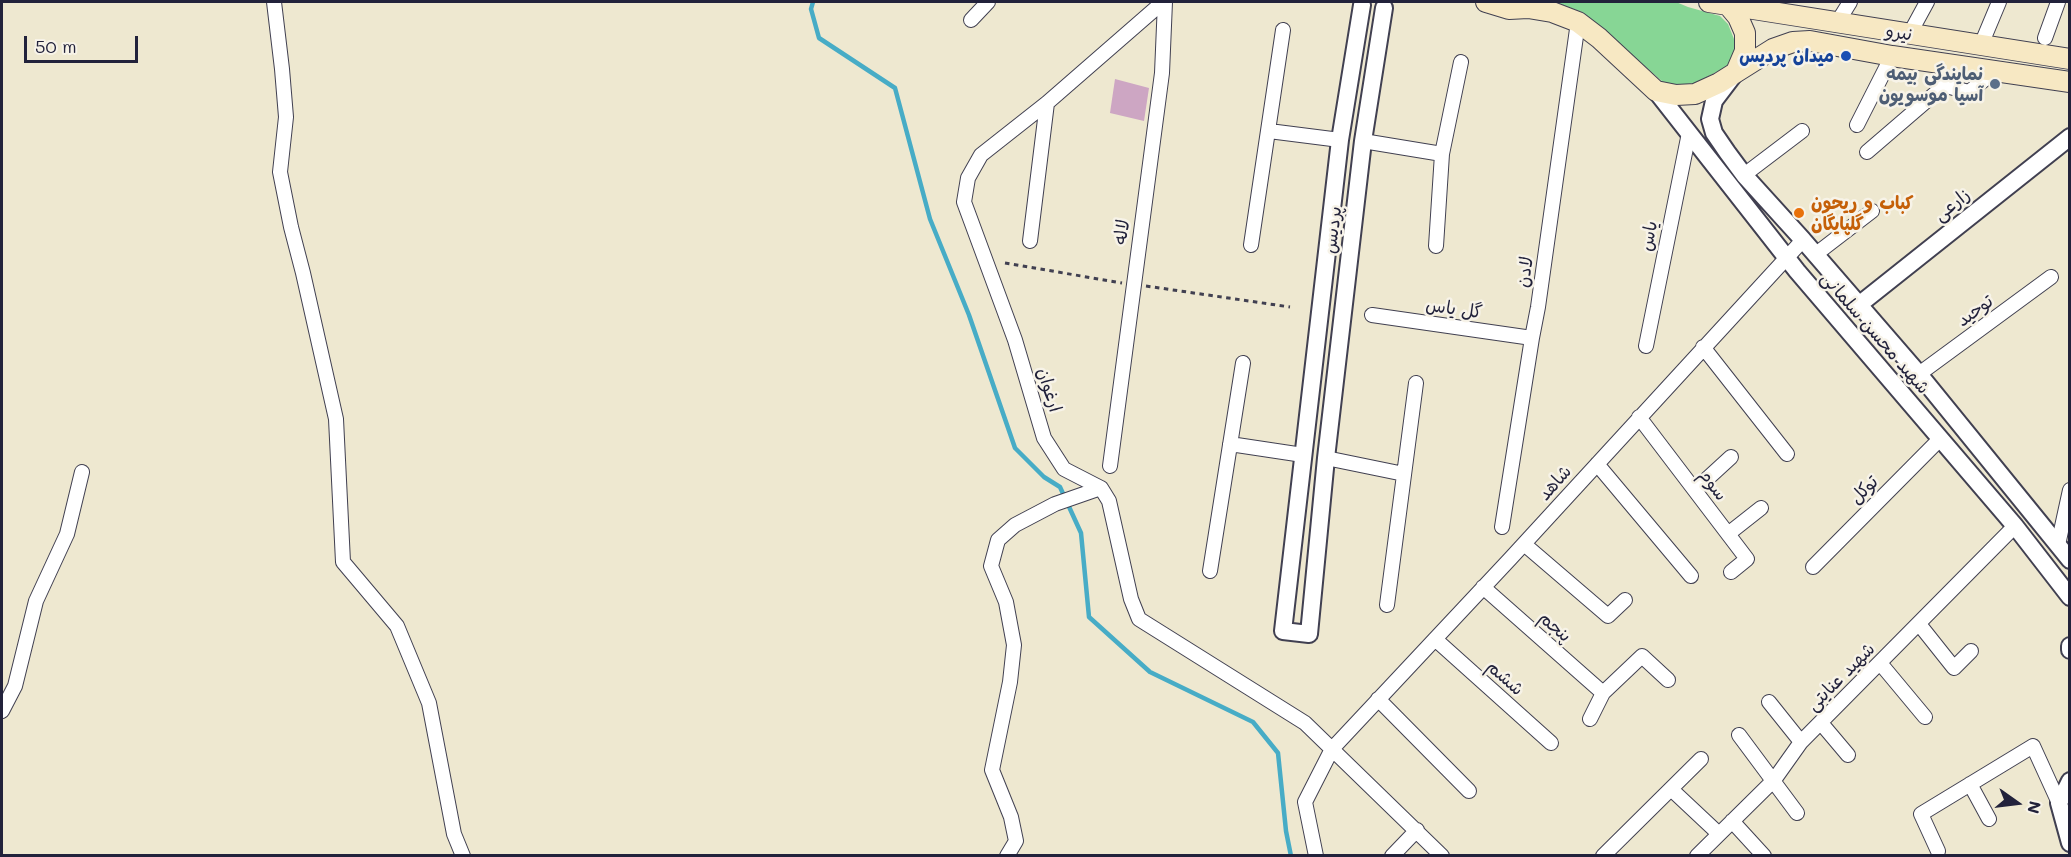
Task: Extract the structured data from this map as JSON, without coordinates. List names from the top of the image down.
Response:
{
  "streets": {
    "main road": ["نیرو"],
    "street": [
      "زارعی",
      "پردیس",
      "لاله",
      "یاس",
      "لادن",
      "گل یاس",
      "توحید",
      "شهید محسن سلمانی",
      "ارغوان",
      "شاهد",
      "سوم",
      "توکل",
      "پنجم",
      "شهید عنایتی",
      "ششم"
    ]
  },
  "crossings": [
    ["نیرو", "شهید محسن سلمانی"],
    ["زارعی", "شهید محسن سلمانی"],
    ["لاله", "ارغوان"],
    ["یاس", "شهید محسن سلمانی"],
    ["لادن", "گل یاس"],
    ["توحید", "شهید محسن سلمانی"],
    ["شهید محسن سلمانی", "شاهد"],
    ["شهید محسن سلمانی", "توکل"],
    ["شهید محسن سلمانی", "شهید عنایتی"],
    ["شاهد", "سوم"],
    ["شاهد", "پنجم"],
    ["شاهد", "ششم"]
  ],
  "places": ["میدان پردیس", "نمایندگی بیمه آسیا موسویون", "کباب و ریحون گلپایگان"],
  "scale_bar": "50 m",
  "north": "right"
}
